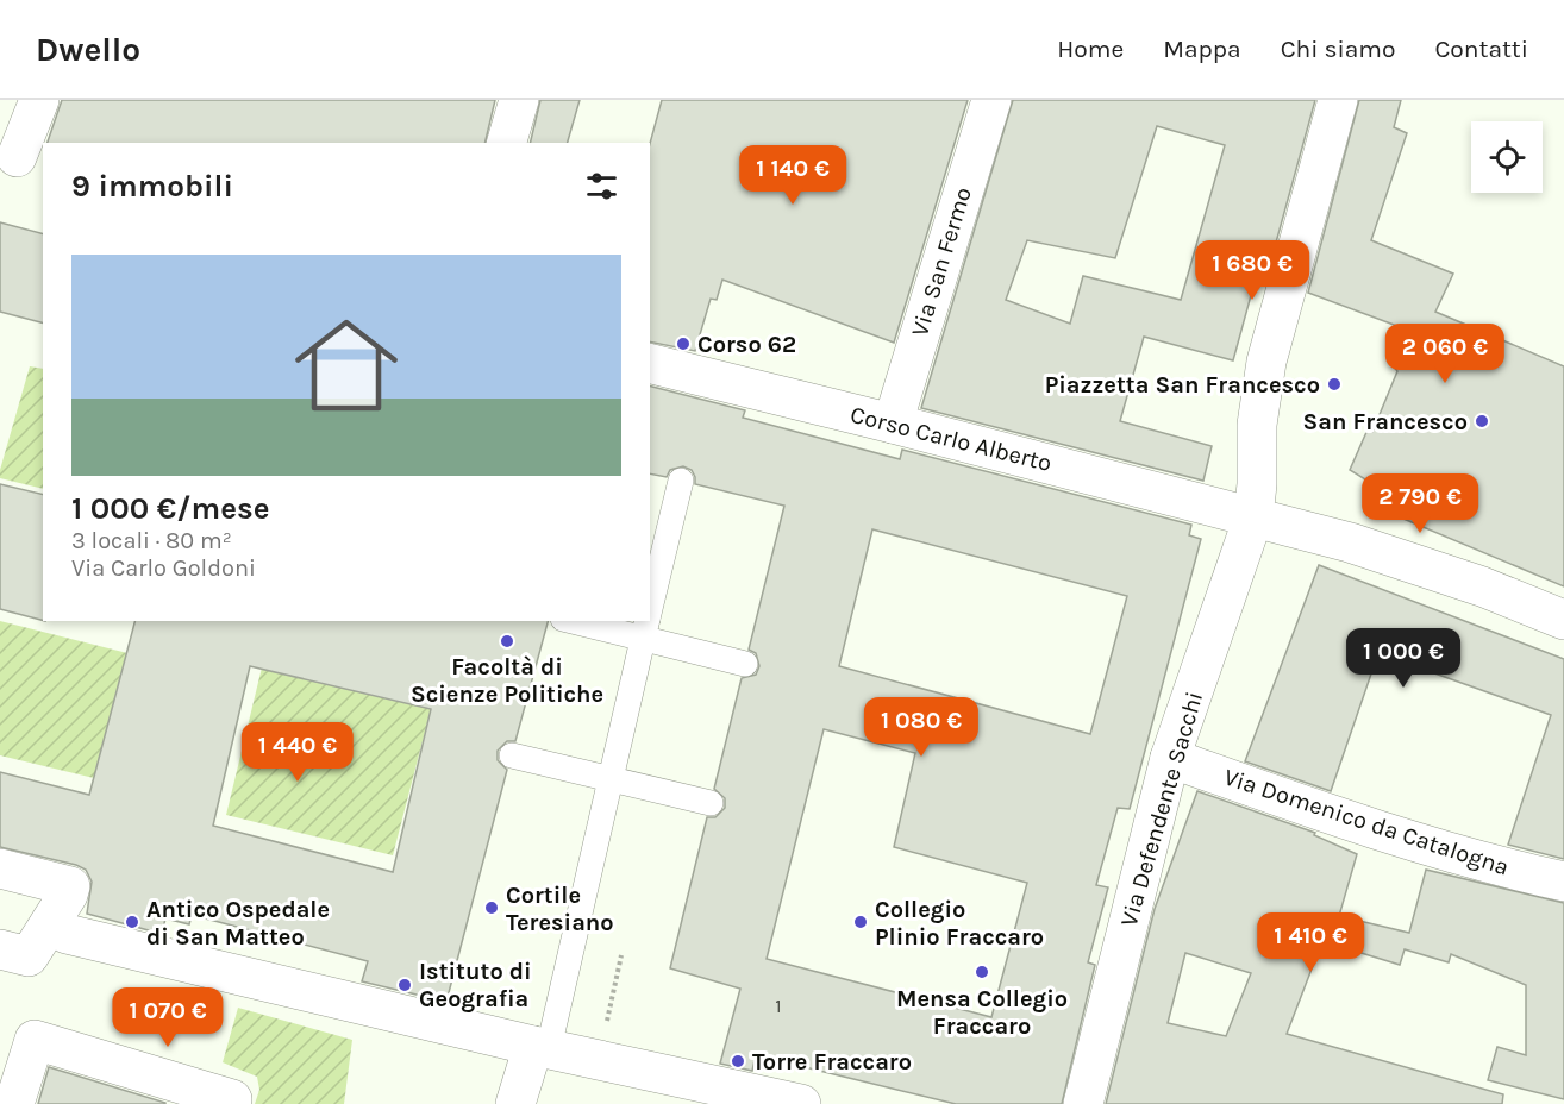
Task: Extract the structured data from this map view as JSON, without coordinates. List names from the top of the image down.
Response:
{
  "streets": {
    "street": [
      "Via San Fermo",
      "Corso Carlo Alberto",
      "Via Defendente Sacchi",
      "Via Domenico da Catalogna"
    ]
  },
  "crossings": [
    ["Via San Fermo", "Corso Carlo Alberto"],
    ["Corso Carlo Alberto", "Via Defendente Sacchi"],
    ["Via Defendente Sacchi", "Via Domenico da Catalogna"]
  ],
  "places": [
    "Corso 62",
    "Piazzetta San Francesco",
    "San Francesco",
    "Facoltà di Scienze Politiche",
    "Cortile Teresiano",
    "Antico Ospedale di San Matteo",
    "Collegio Plinio Fraccaro",
    "Mensa Collegio Fraccaro",
    "Istituto di Geografia",
    "Torre Fraccaro"
  ],
  "house_numbers": ["1"],
  "page": {
    "header": "Dwello",
    "nav": [
      "Home",
      "Mappa",
      "Chi siamo",
      "Contatti"
    ],
    "heading": "9 immobili",
    "price": [
      "1 140 €",
      "1 680 €",
      "2 060 €",
      "2 790 €",
      "1 000 €",
      "1 080 €",
      "1 440 €",
      "1 410 €",
      "1 070 €"
    ],
    "list": [
      {
        "name": "1 000 €/mese",
        "note": "3 locali · 80 m² · Via Carlo Goldoni"
      }
    ]
  }
}
